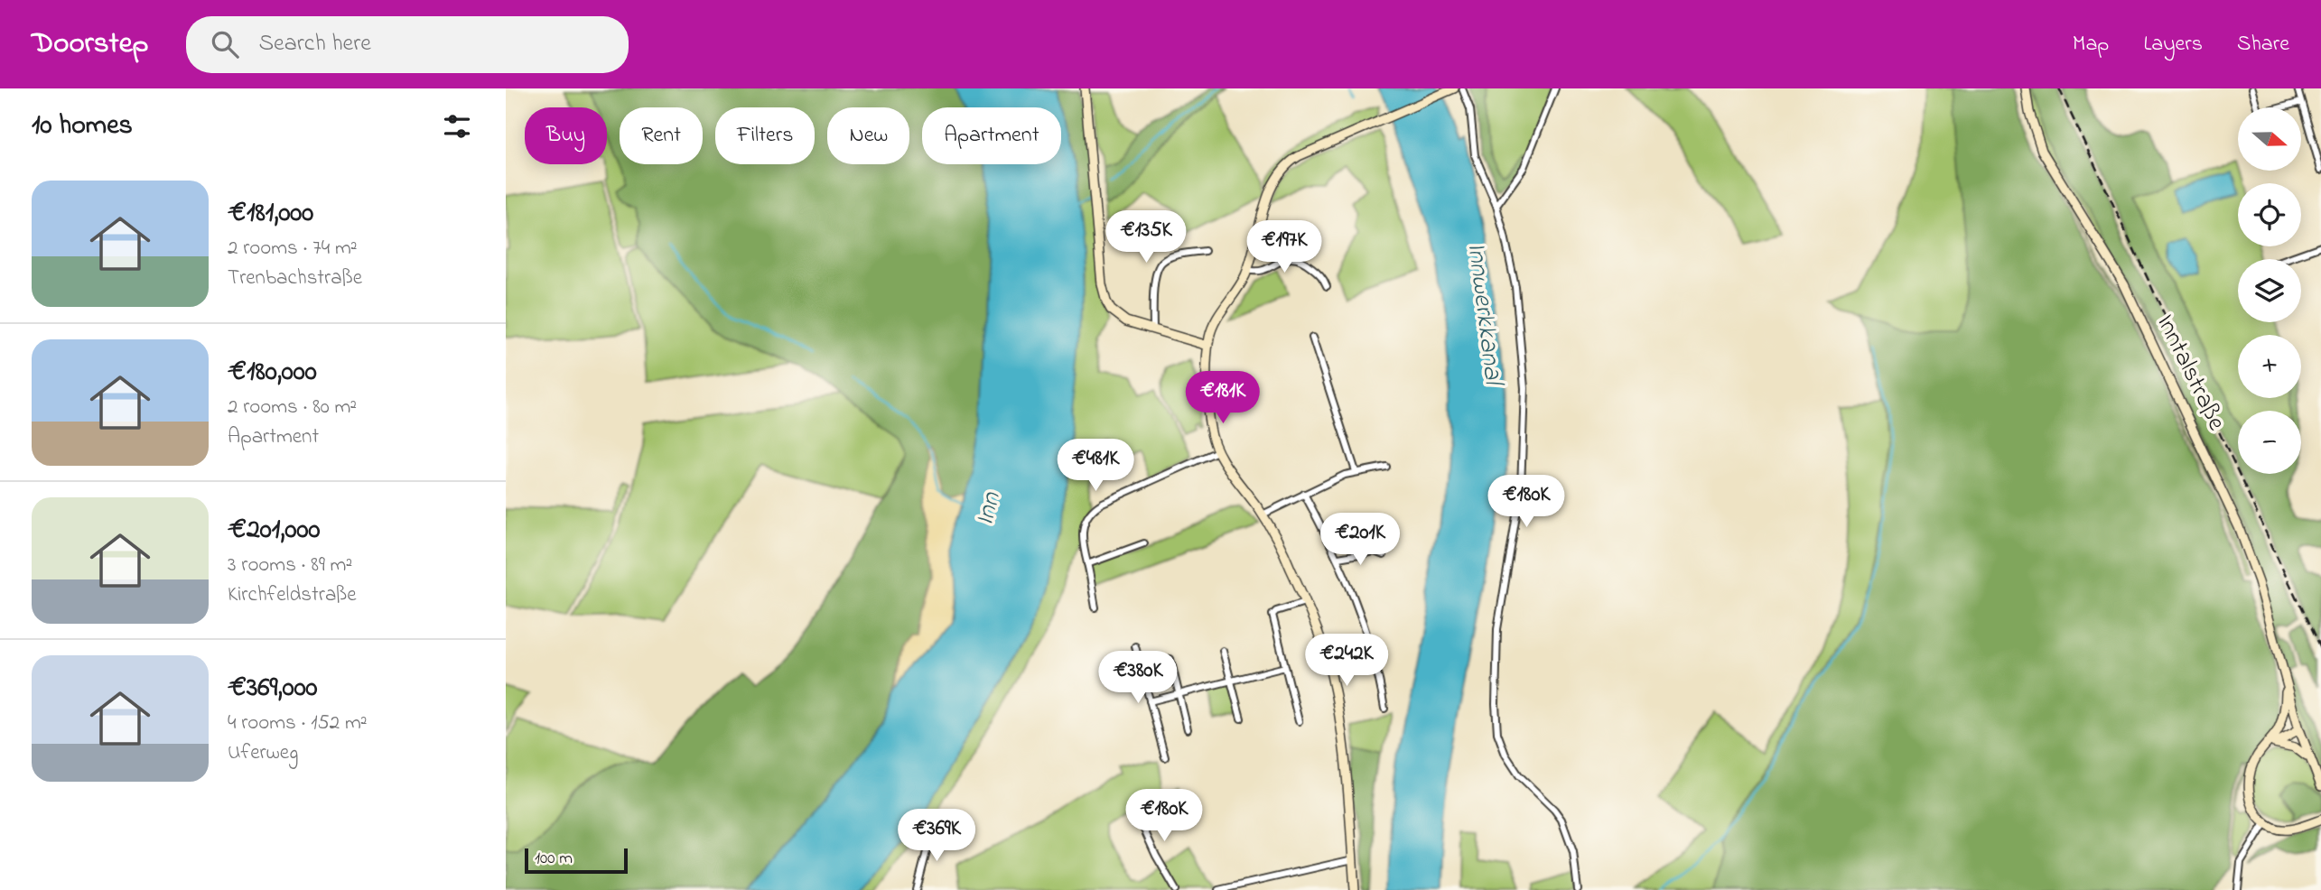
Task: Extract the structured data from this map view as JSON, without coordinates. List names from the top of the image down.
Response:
{
  "streets": {
    "street": ["Inntalstraße"]
  },
  "water": ["Innwerkkanal", "Inn"],
  "scale_bar": "100 m",
  "north": "right",
  "page": {
    "header": "Doorstep",
    "search": "Search here",
    "nav": ["Map", "Layers", "Share"],
    "heading": "10 homes",
    "map_buttons": ["+", "−"],
    "chip": [
      "Buy",
      "Rent",
      "Filters",
      "New",
      "Apartment"
    ],
    "list": [
      {
        "name": "€181,000",
        "note": "2 rooms · 74 m² · Trenbachstraße"
      },
      {
        "name": "€180,000",
        "note": "2 rooms · 80 m² · Apartment"
      },
      {
        "name": "€201,000",
        "note": "3 rooms · 89 m² · Kirchfeldstraße"
      },
      {
        "name": "€369,000",
        "note": "4 rooms · 152 m² · Uferweg"
      }
    ],
    "price": [
      "€135K",
      "€197K",
      "€181K",
      "€481K",
      "€180K",
      "€201K",
      "€242K",
      "€380K",
      "€180K",
      "€369K"
    ],
    "scale": "100 m"
  }
}
